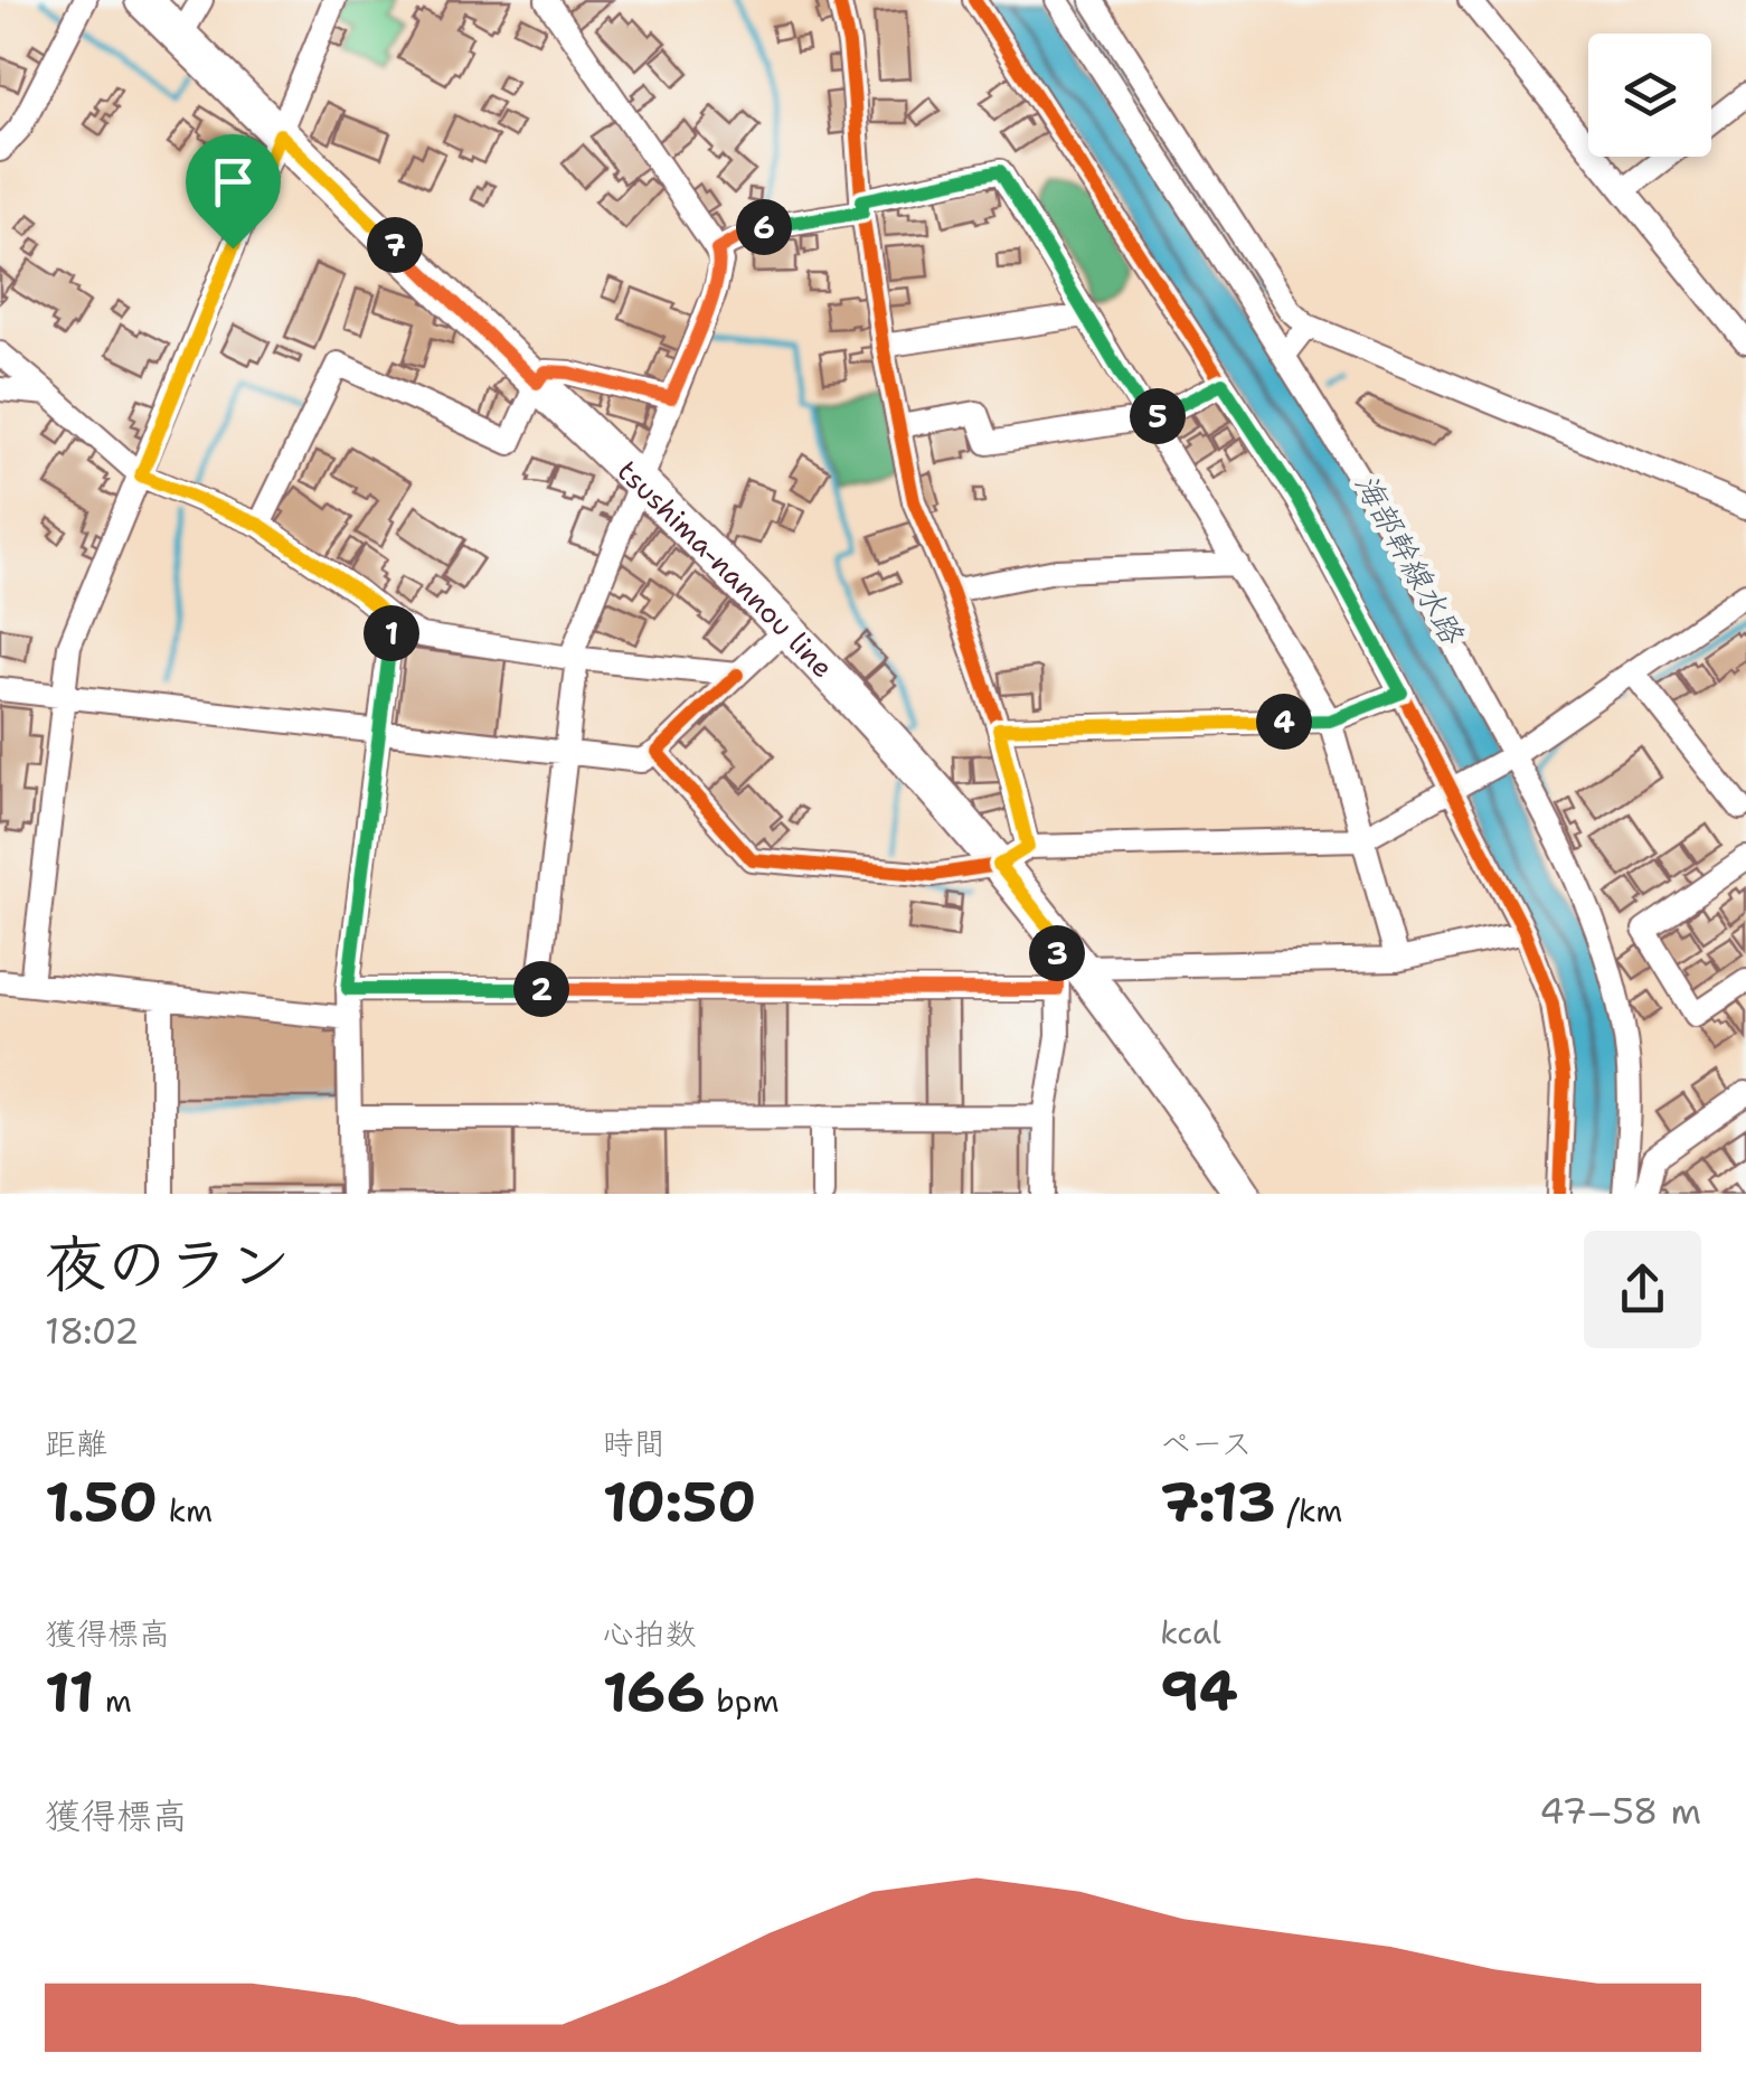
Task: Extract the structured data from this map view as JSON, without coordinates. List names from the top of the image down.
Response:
{
  "streets": {
    "main road": ["tsushima-nannou line"]
  },
  "water": ["海部幹線水路"],
  "page": {
    "pins": [
      "6",
      "7",
      "5",
      "1",
      "4",
      "3",
      "2"
    ],
    "heading": ["夜のラン", "18:02"],
    "stats": [
      ["距離", "1.50 km"],
      ["時間", "10:50"],
      ["ペース", "7:13 /km"],
      ["獲得標高", "11 m"],
      ["心拍数", "166 bpm"],
      ["kcal", "94"]
    ],
    "chart": ["獲得標高", "47–58 m"]
  }
}
